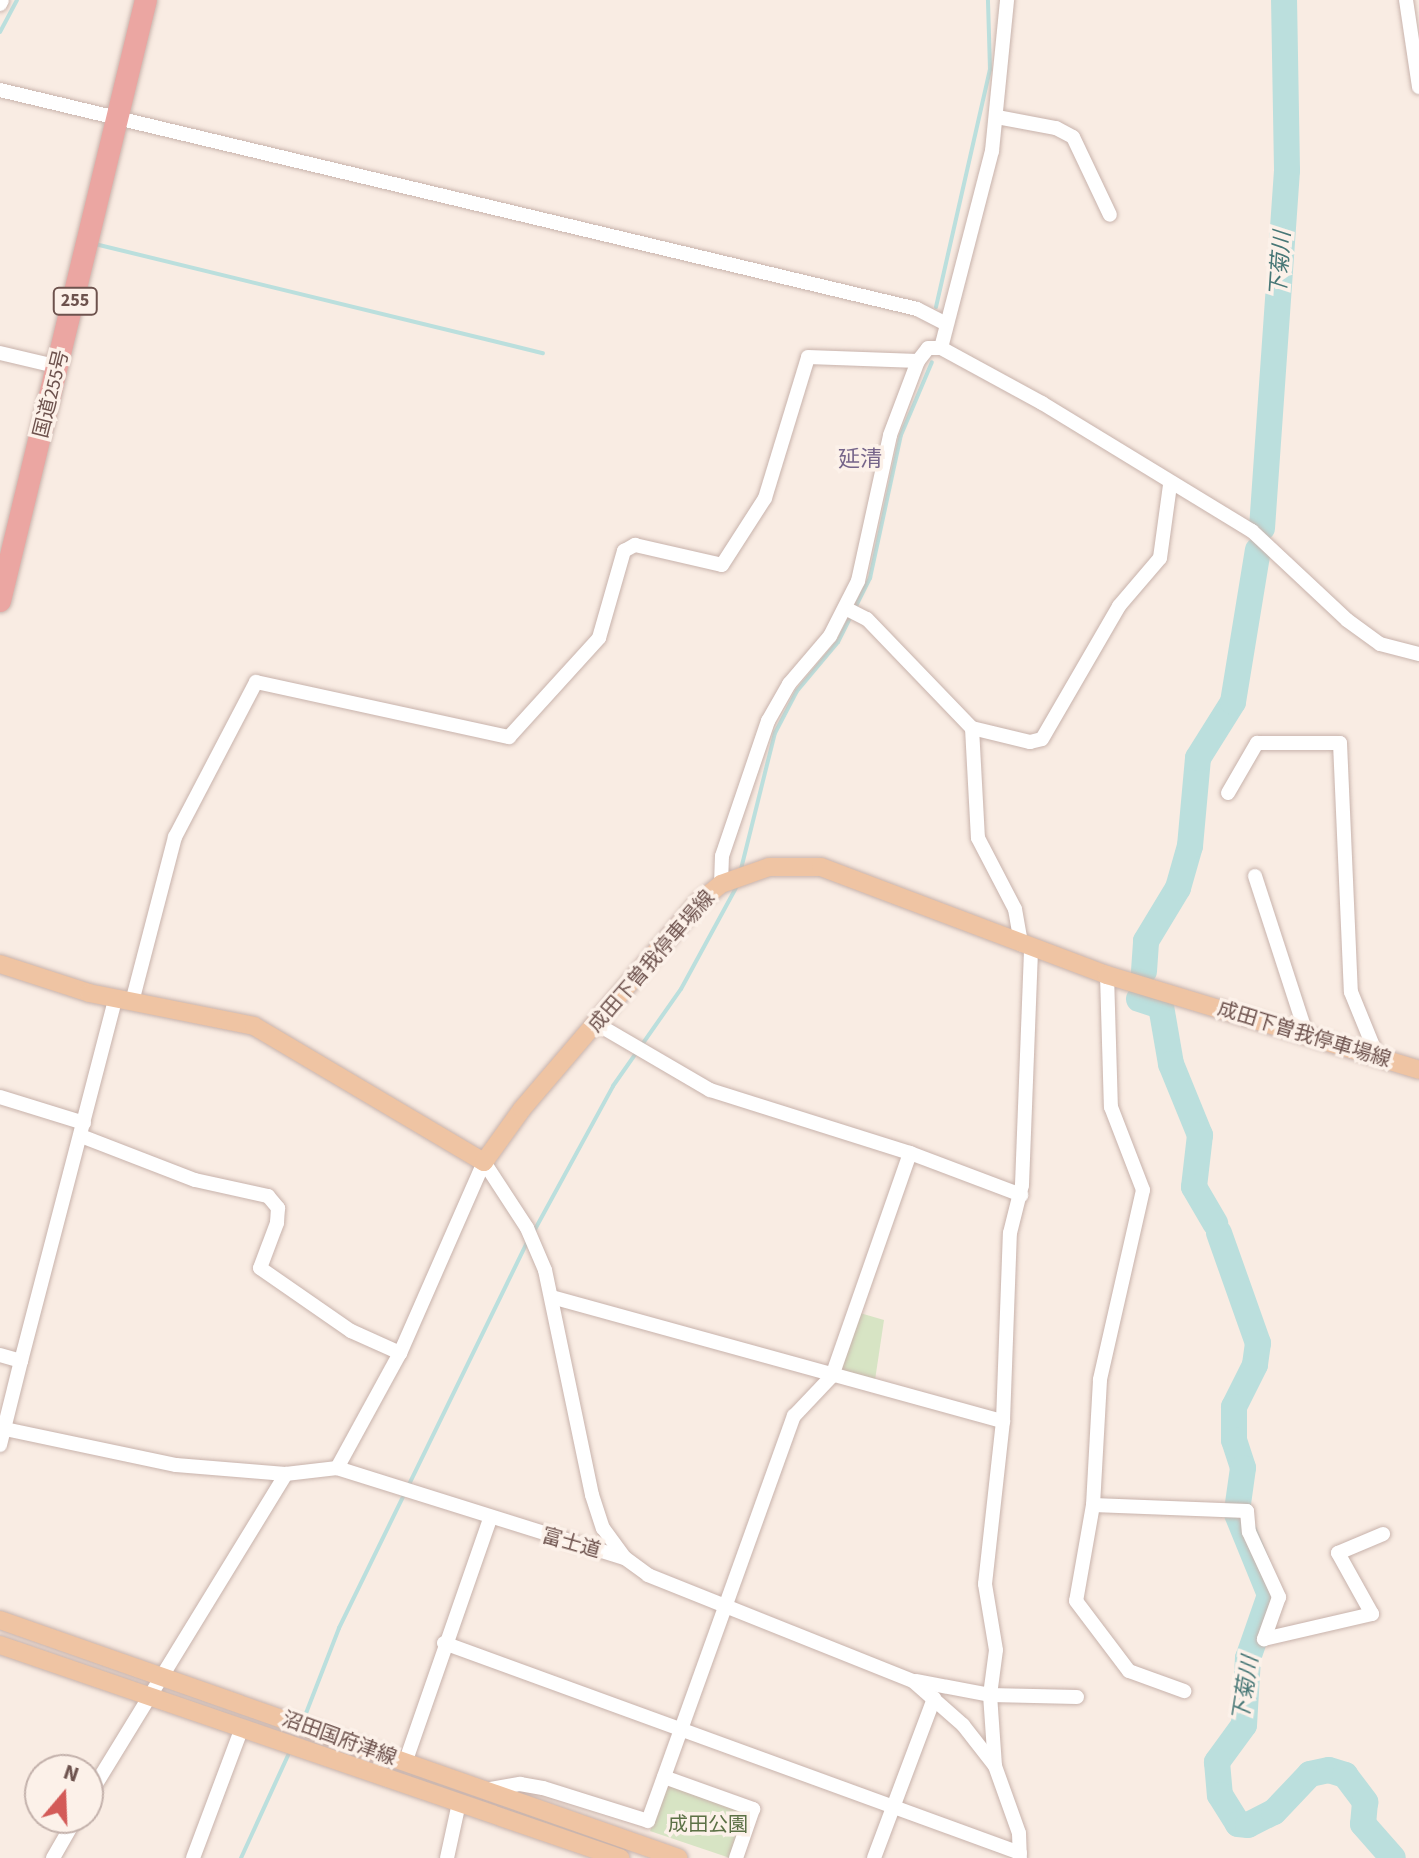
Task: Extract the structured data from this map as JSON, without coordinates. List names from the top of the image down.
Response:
{
  "streets": {
    "highway": ["255", "国道255号"],
    "main road": ["成田下曽我停車場線", "沼田国府津線"],
    "street": ["富士道"]
  },
  "districts": ["延清"],
  "water": ["下菊川"],
  "parks": ["成田公園"],
  "north": "top"
}
